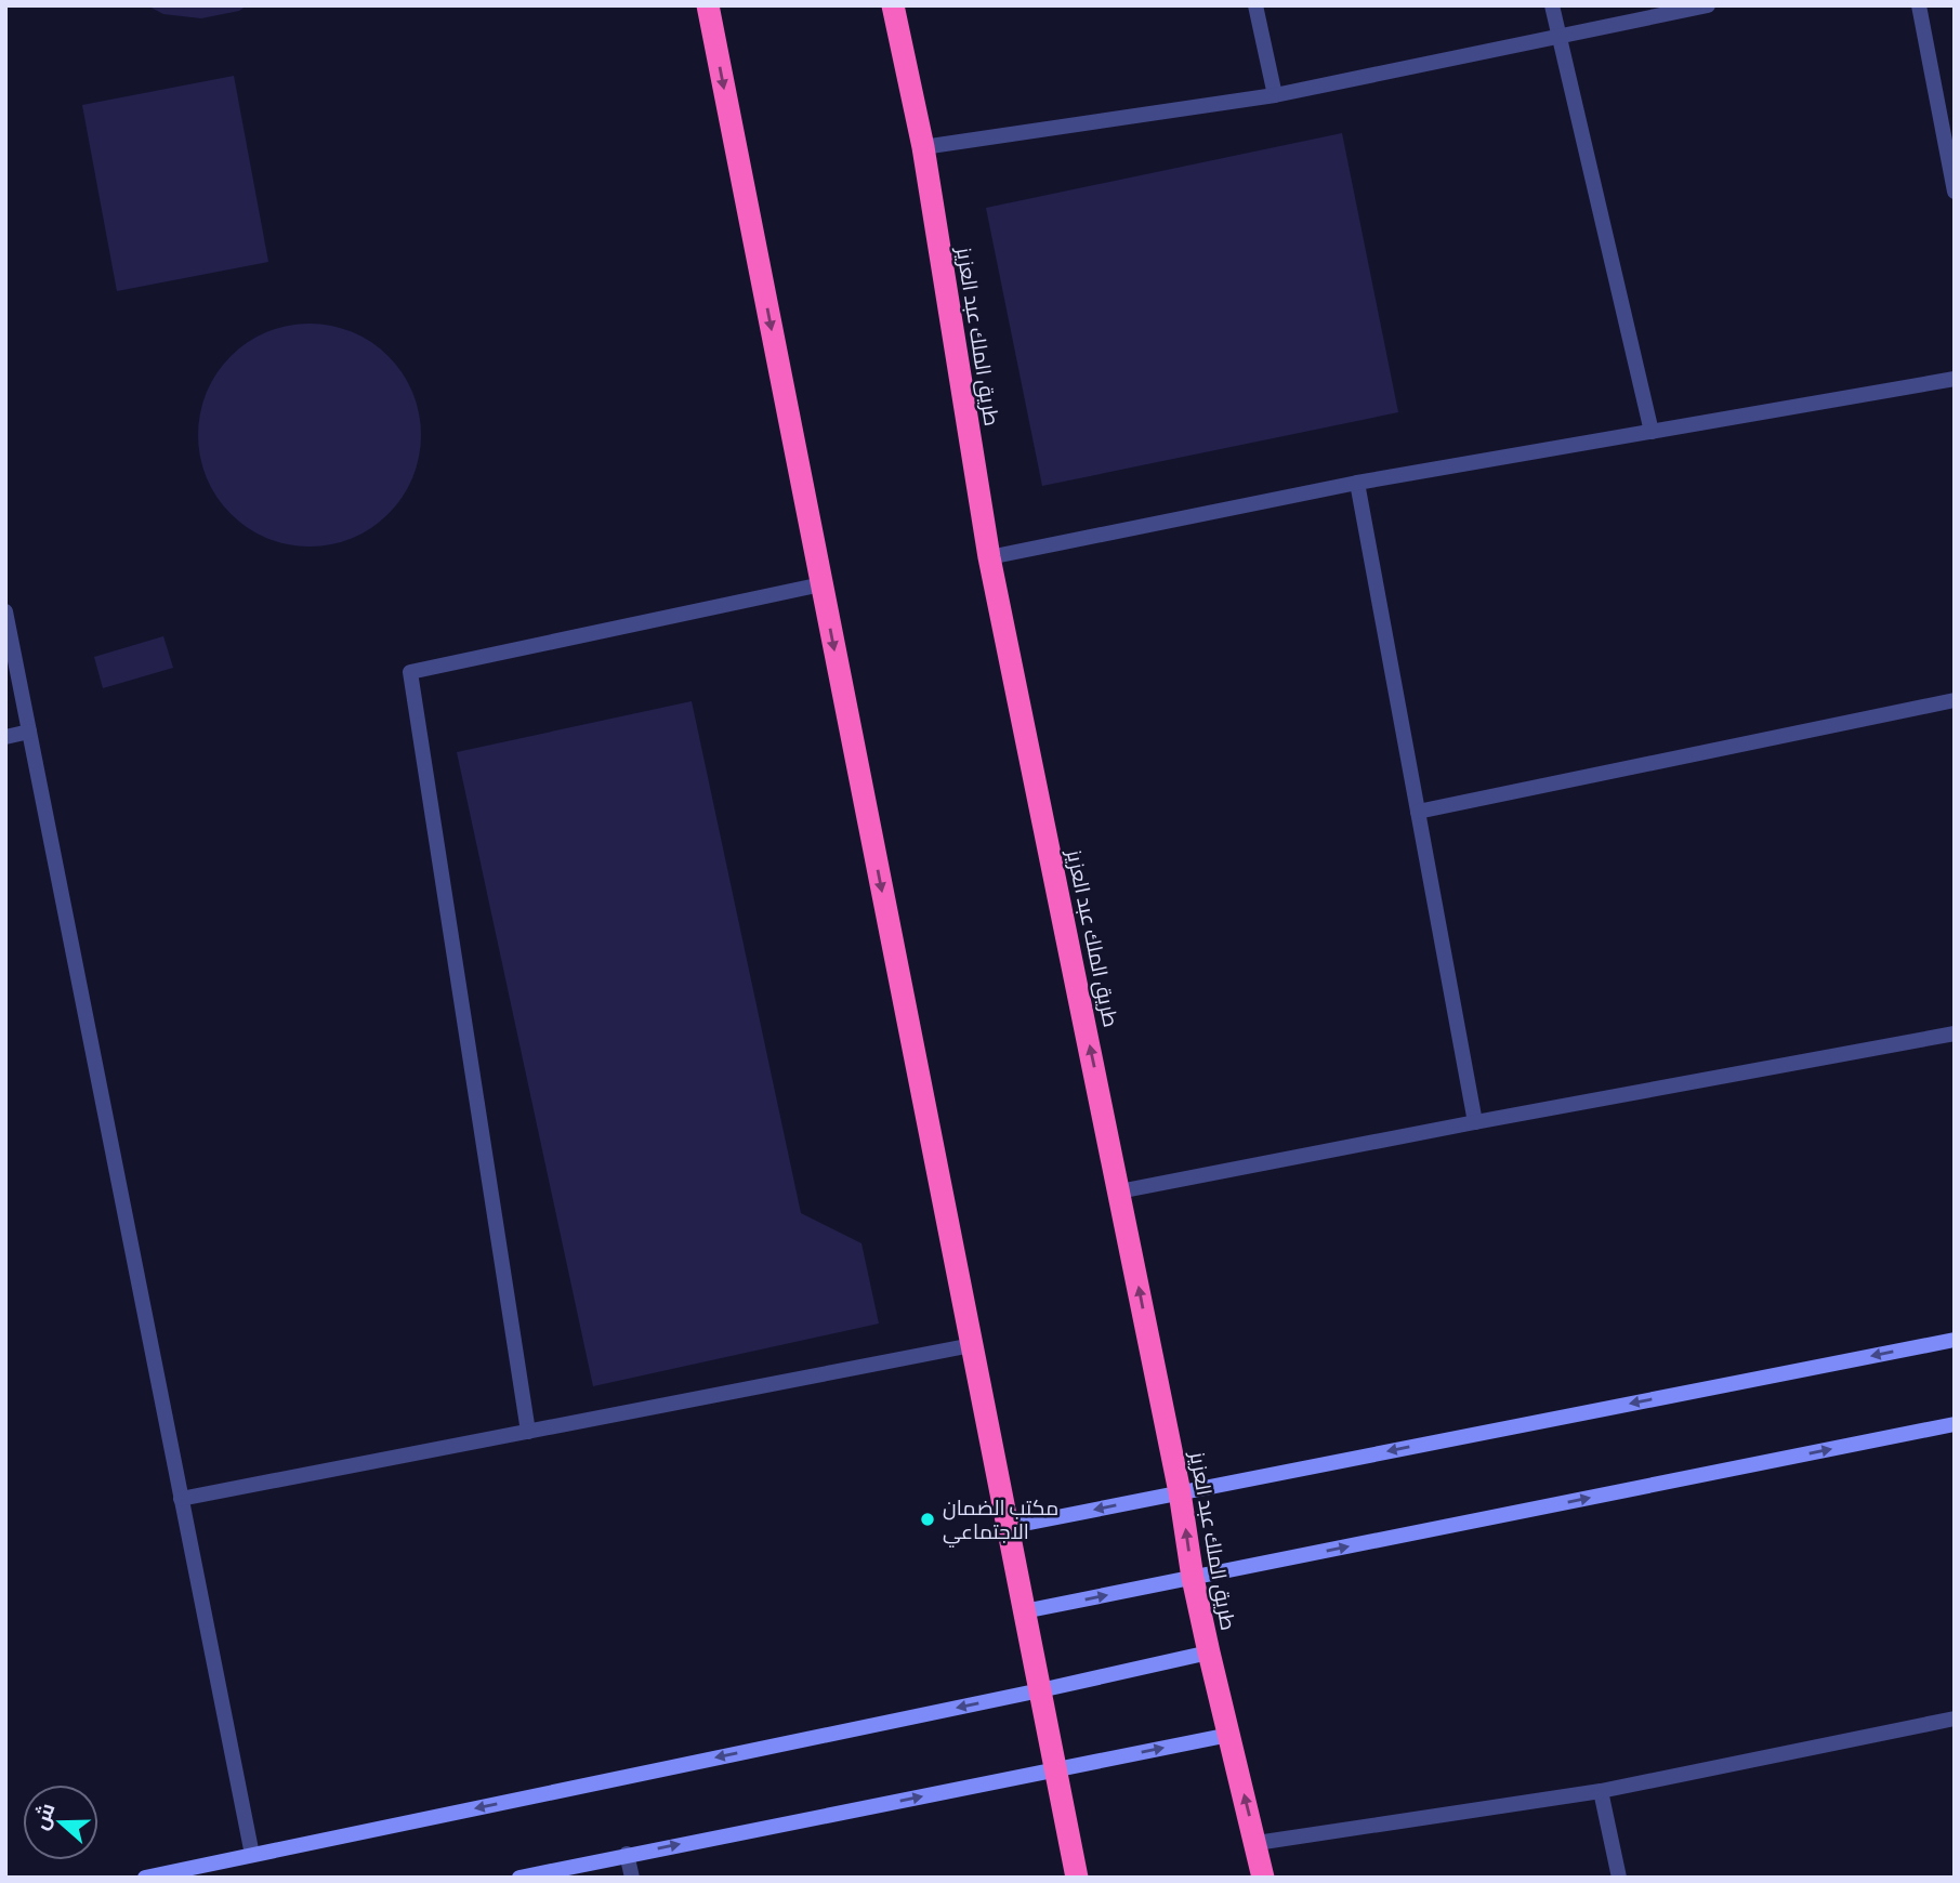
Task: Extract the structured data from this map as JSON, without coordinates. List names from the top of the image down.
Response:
{
  "streets": {
    "highway": ["طريق الملك عبد العزيز"]
  },
  "places": ["مكتب الضمان الاجتماعي"],
  "north": "left"
}
